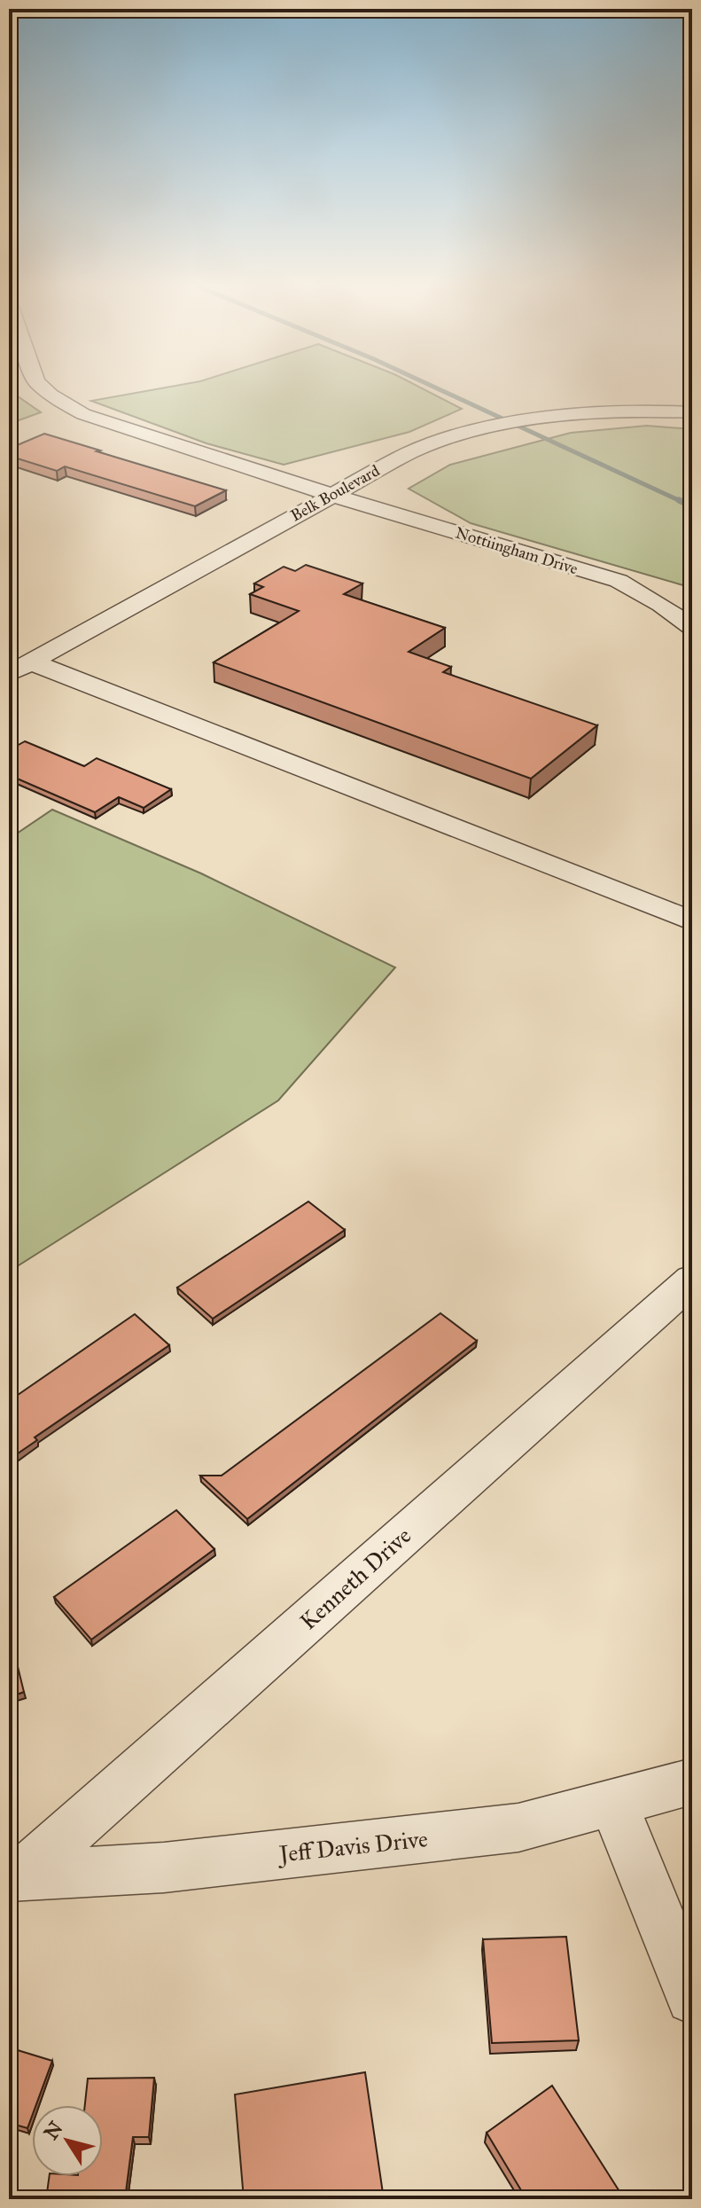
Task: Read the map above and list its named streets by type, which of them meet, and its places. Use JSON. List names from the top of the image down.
{
  "streets": {
    "street": [
      "Belk Boulevard",
      "Nottiingham Drive",
      "Kenneth Drive",
      "Jeff Davis Drive"
    ]
  },
  "crossings": [
    ["Belk Boulevard", "Nottiingham Drive"],
    ["Kenneth Drive", "Jeff Davis Drive"]
  ],
  "north": "top left"
}
